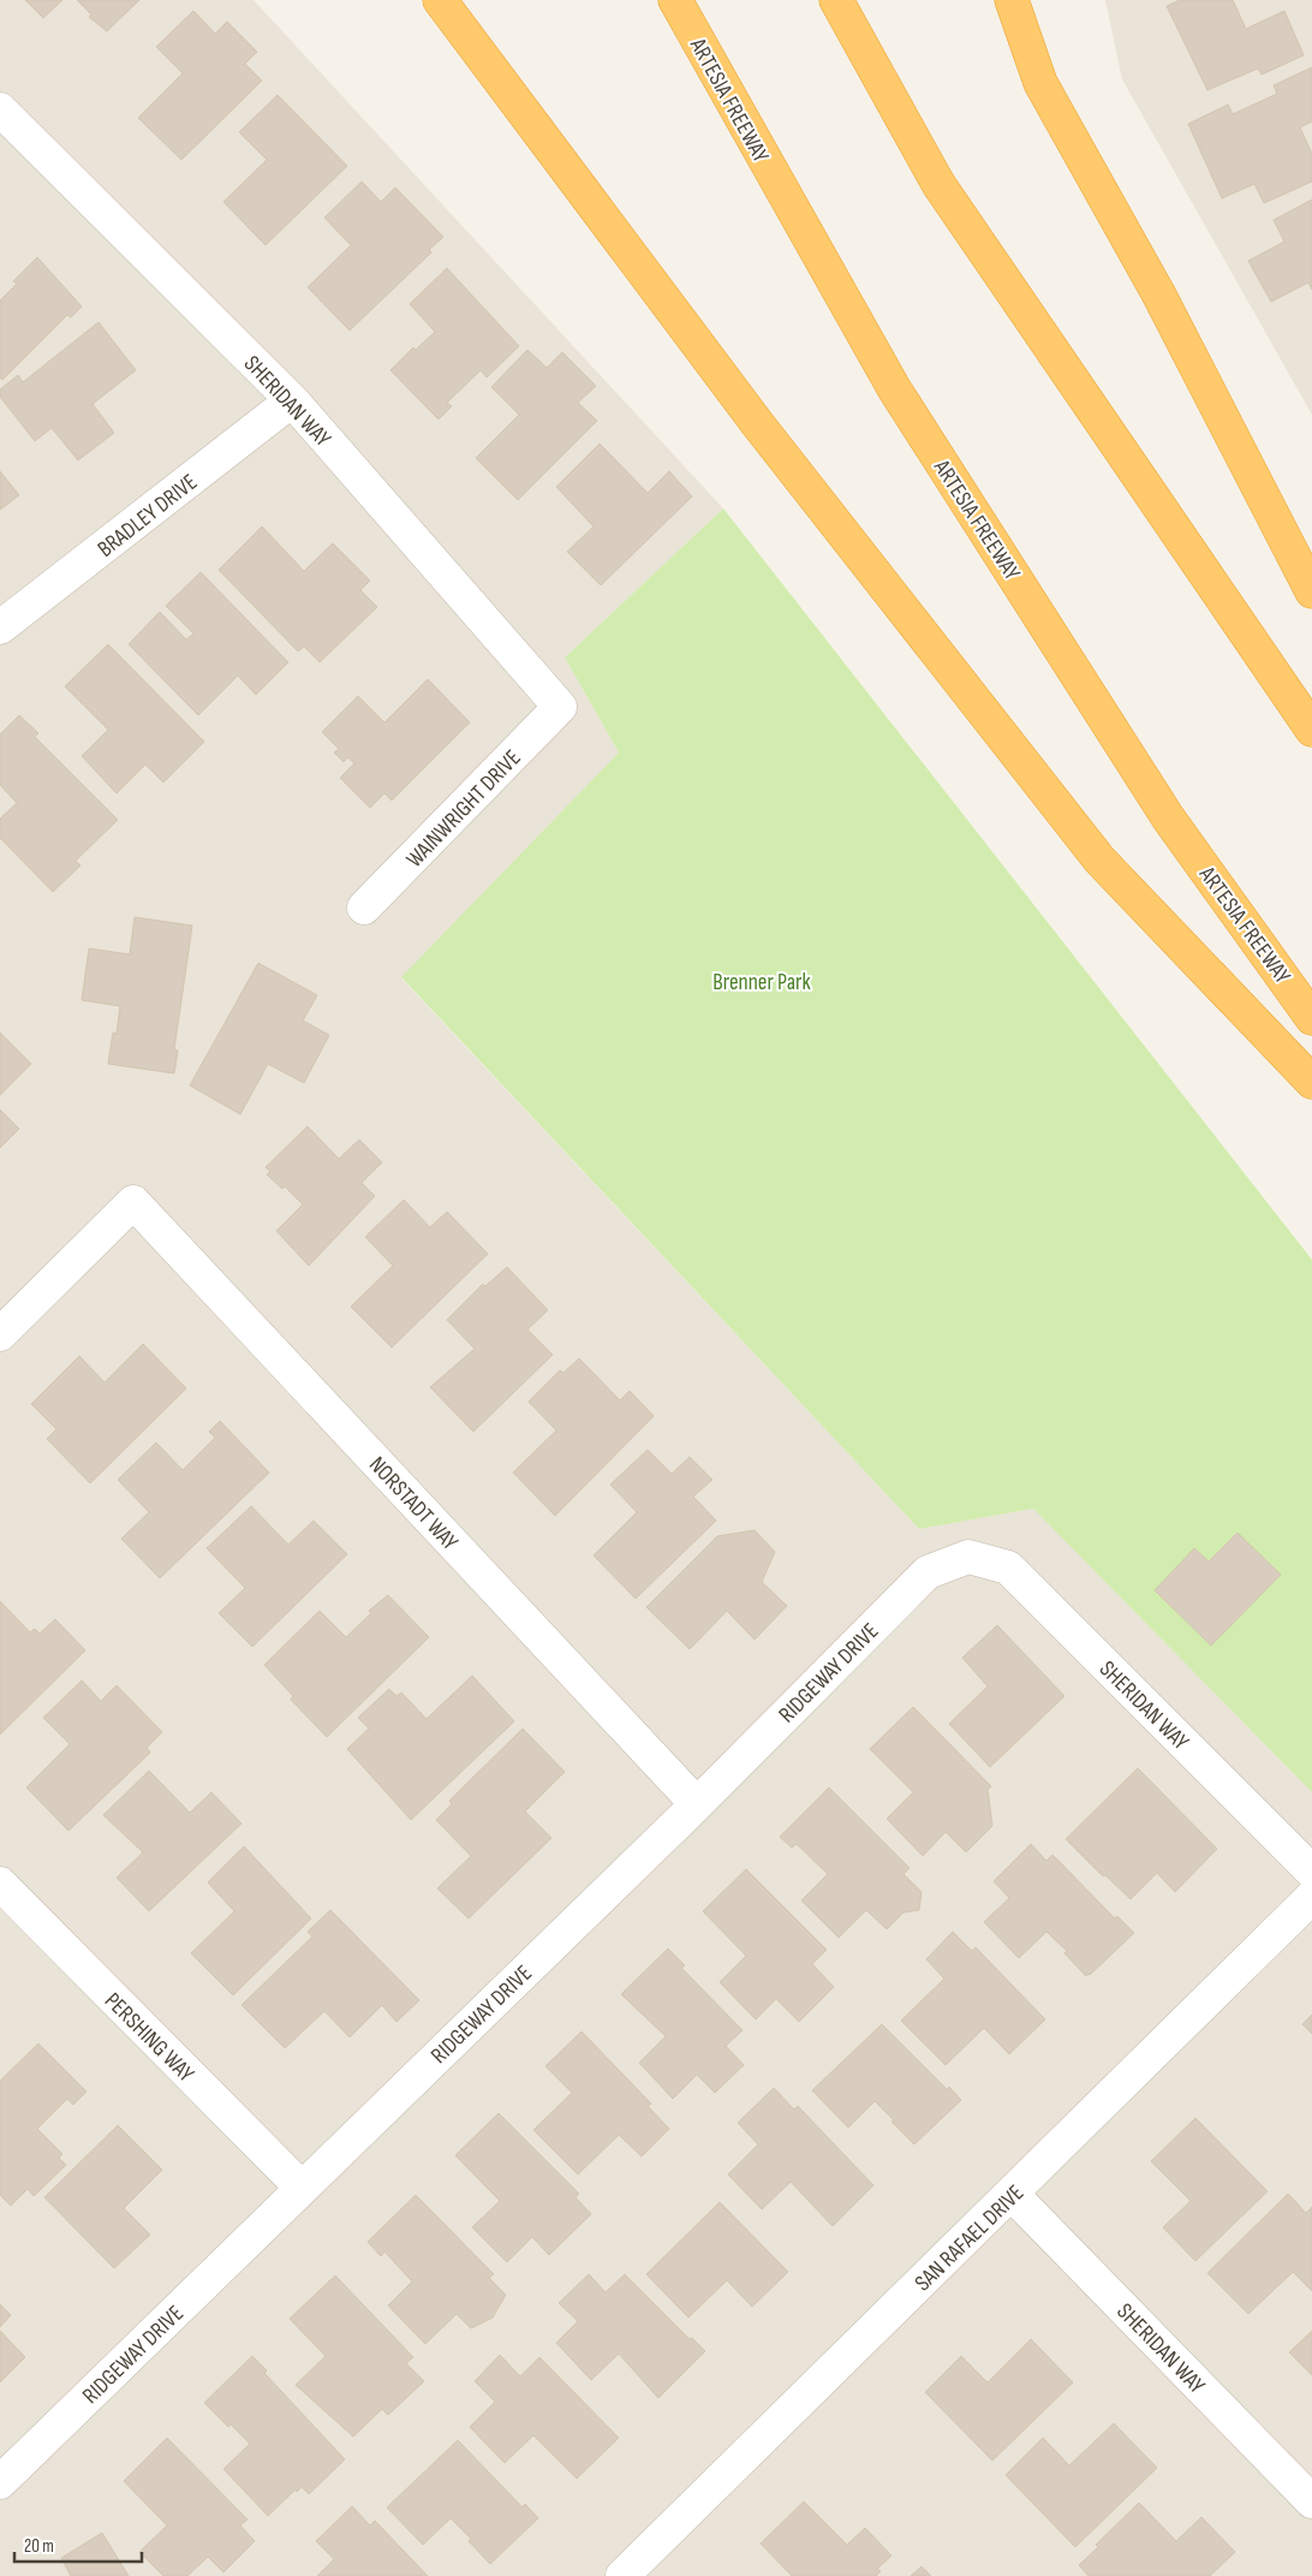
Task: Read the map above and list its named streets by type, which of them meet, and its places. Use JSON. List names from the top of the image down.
{
  "streets": {
    "highway": ["ARTESIA FREEWAY"],
    "street": [
      "SHERIDAN WAY",
      "BRADLEY DRIVE",
      "WAINWRIGHT DRIVE",
      "NORSTADT WAY",
      "RIDGEWAY DRIVE",
      "PERSHING WAY",
      "SAN RAFAEL DRIVE"
    ]
  },
  "crossings": [
    ["SHERIDAN WAY", "BRADLEY DRIVE"],
    ["SHERIDAN WAY", "WAINWRIGHT DRIVE"],
    ["SHERIDAN WAY", "RIDGEWAY DRIVE"],
    ["SHERIDAN WAY", "SAN RAFAEL DRIVE"],
    ["NORSTADT WAY", "RIDGEWAY DRIVE"],
    ["RIDGEWAY DRIVE", "PERSHING WAY"]
  ],
  "parks": ["Brenner Park"],
  "scale_bar": "20 m"
}
